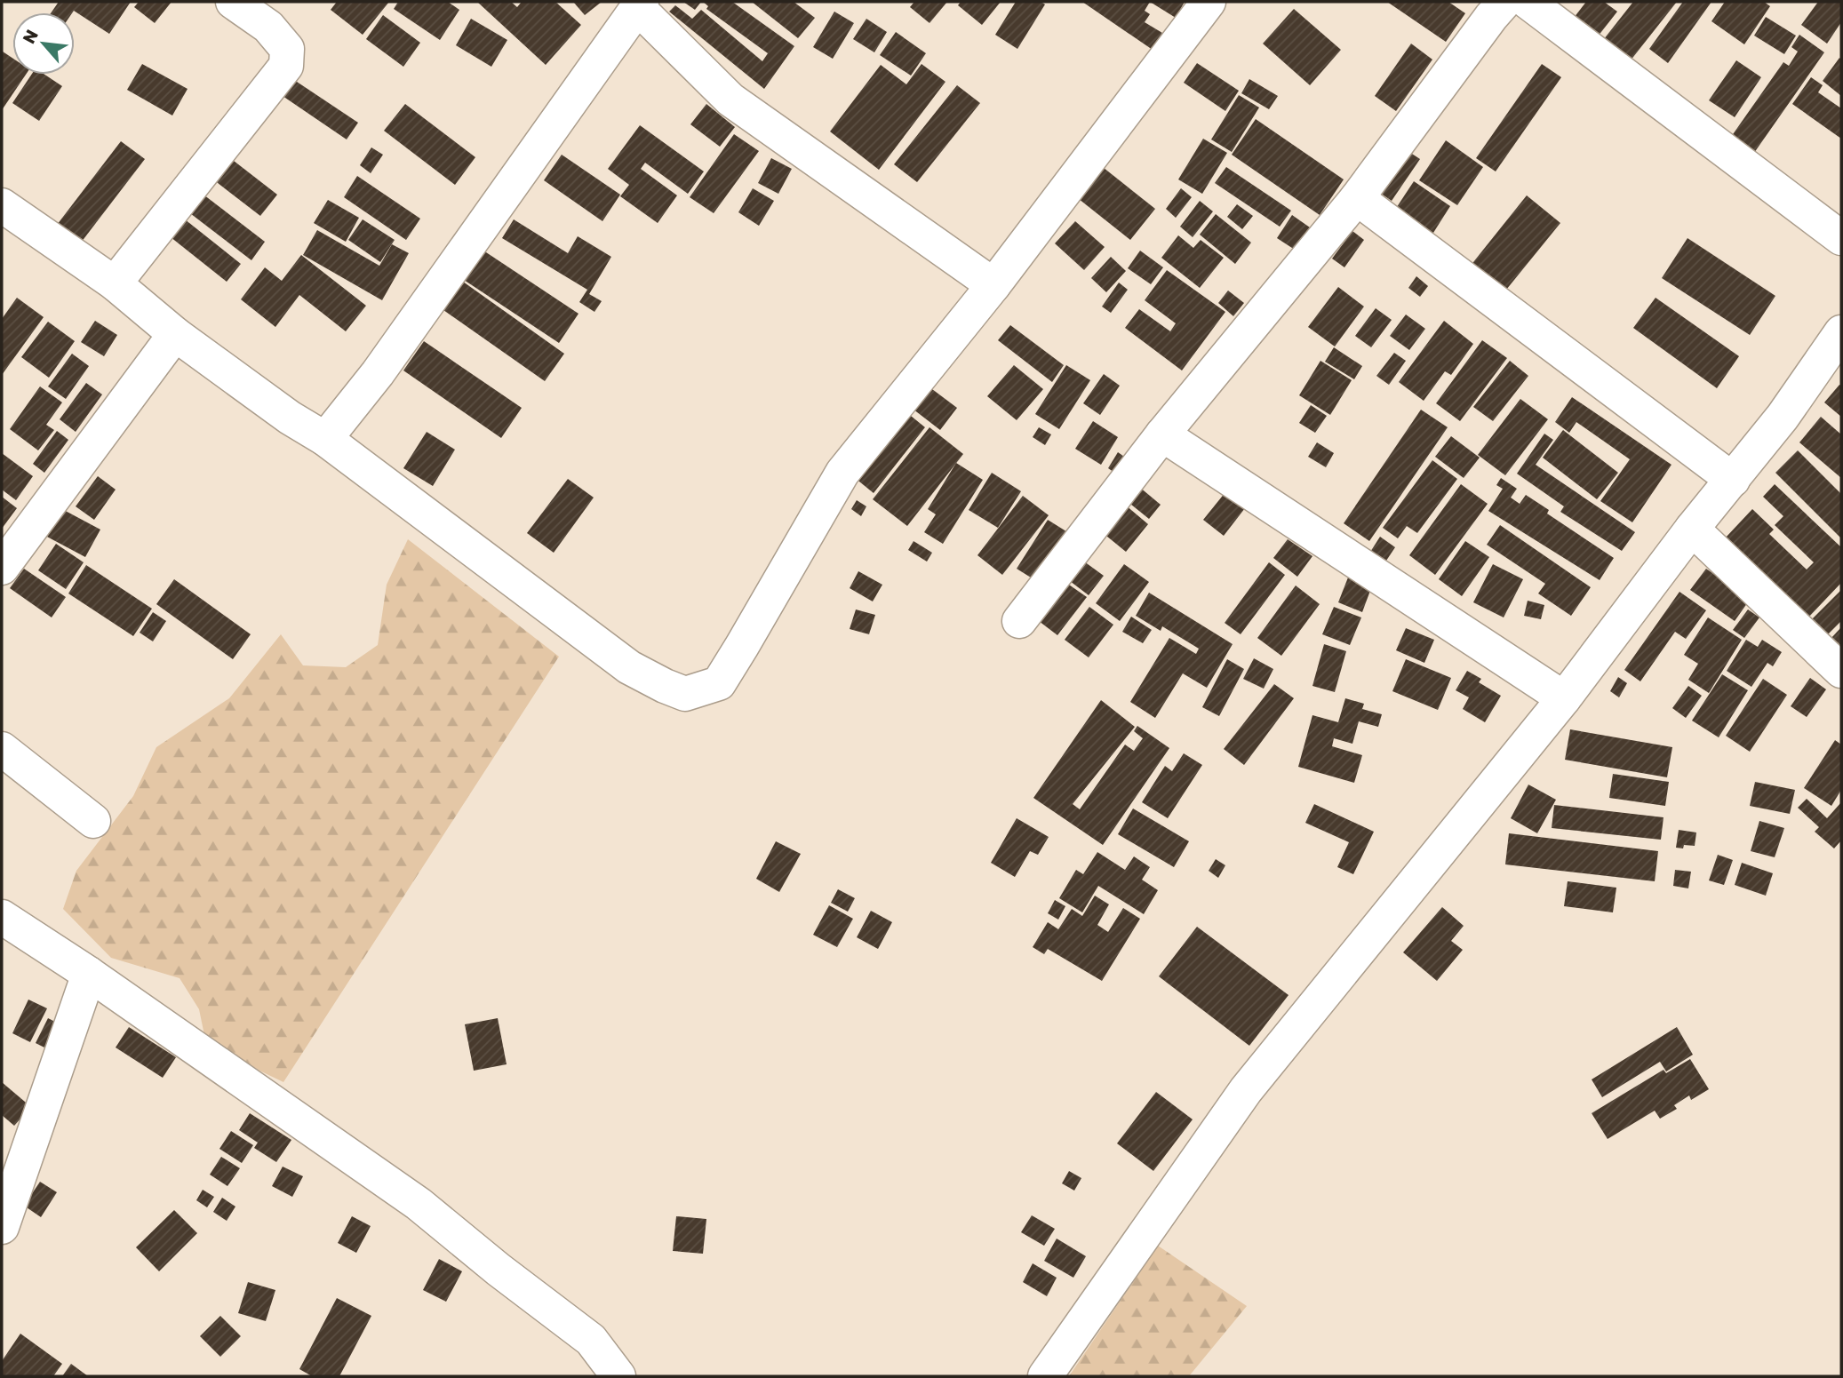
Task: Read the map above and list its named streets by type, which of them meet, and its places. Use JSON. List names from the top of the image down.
{
  "north": "top left"
}
